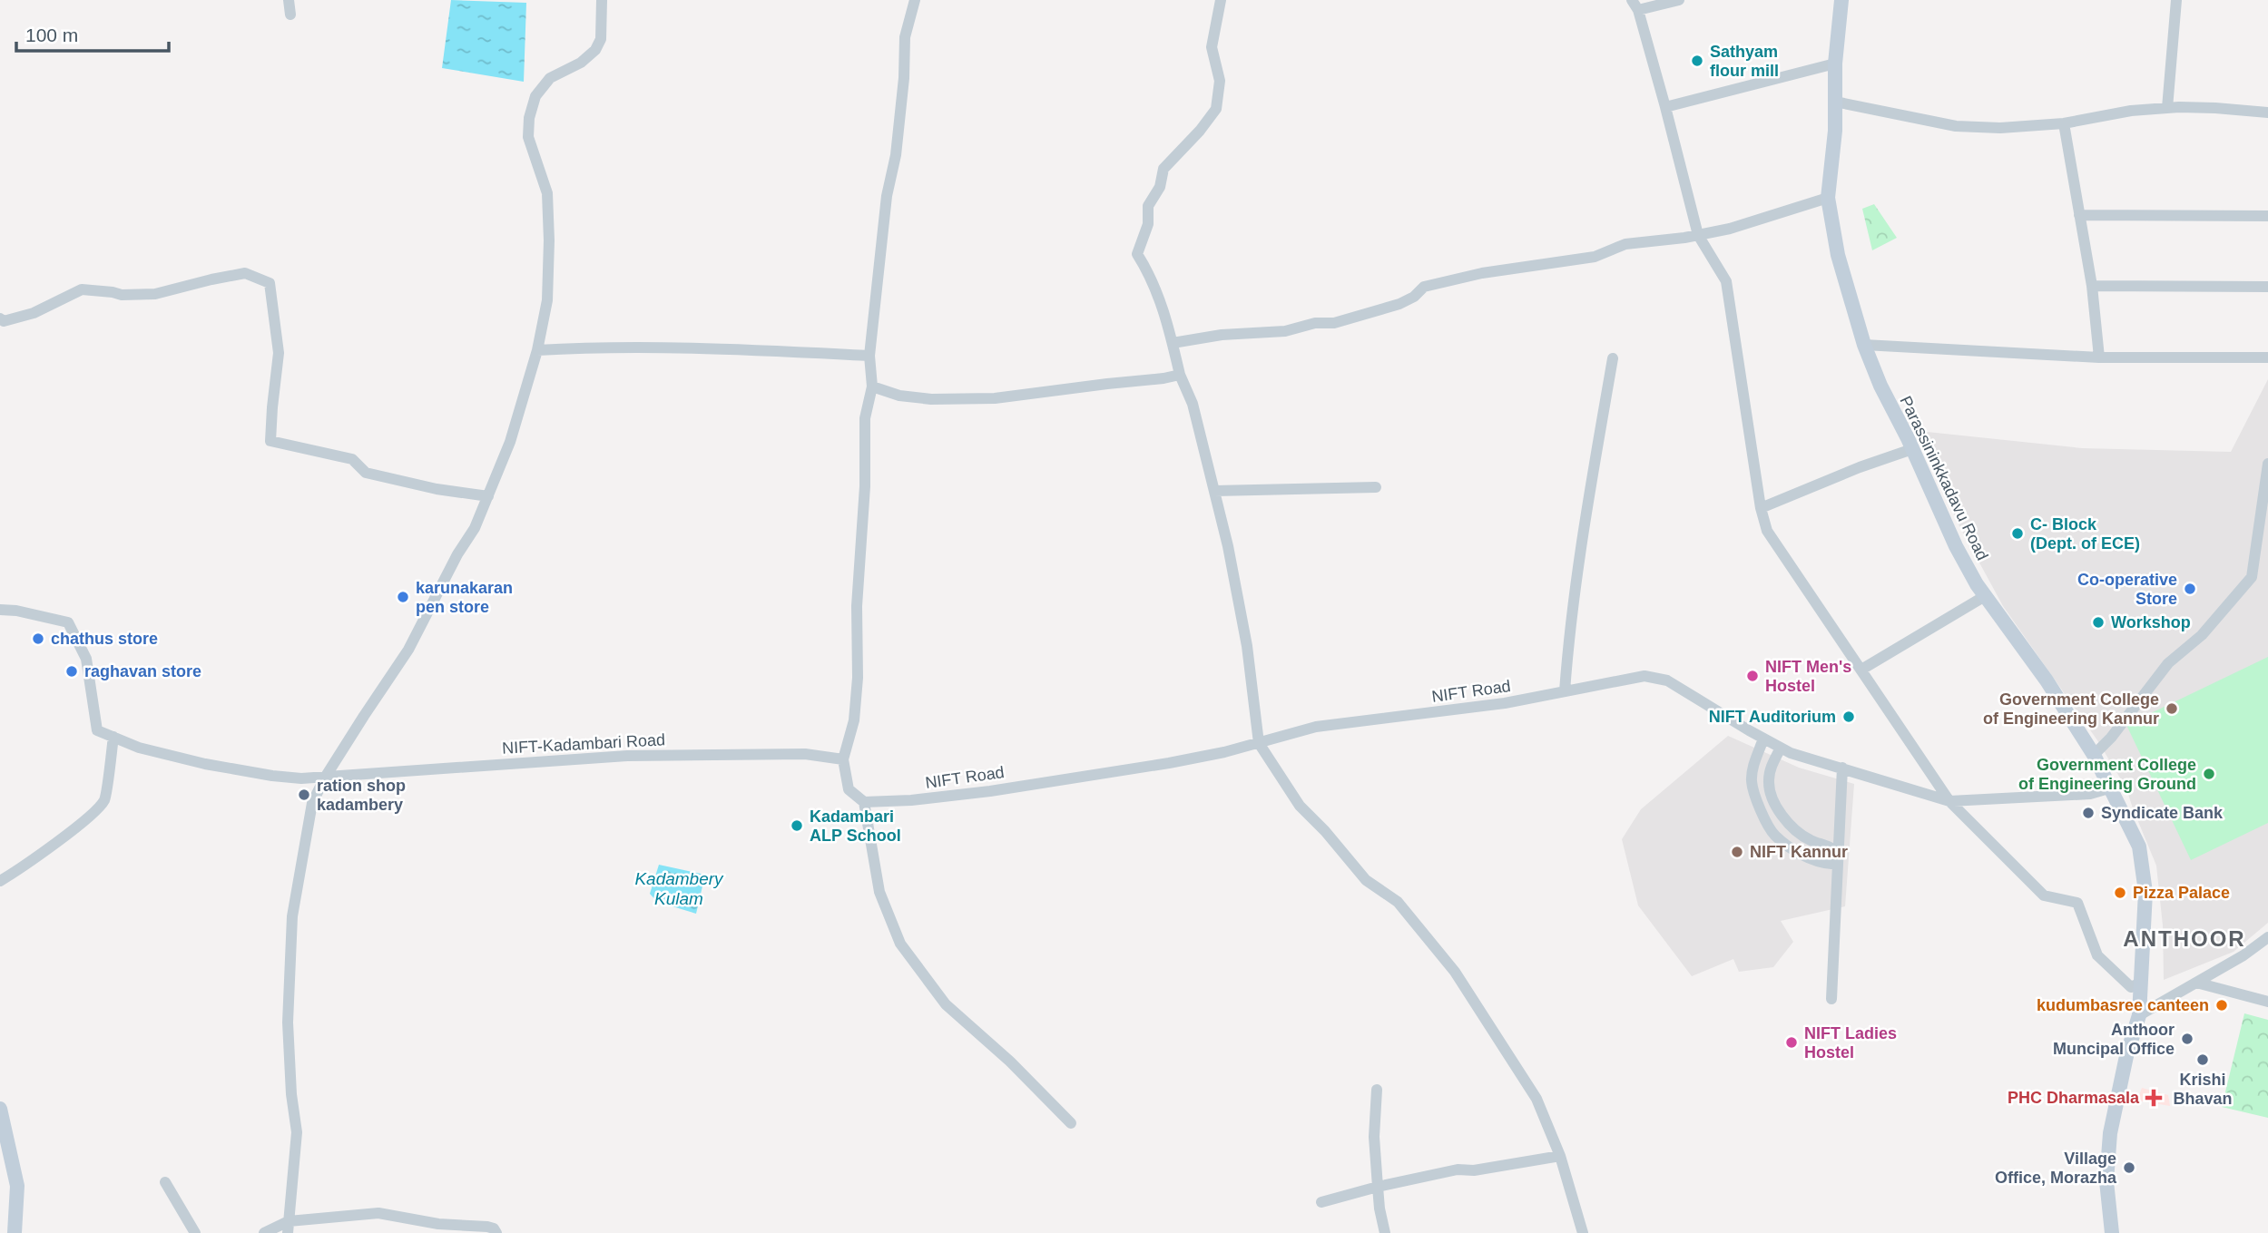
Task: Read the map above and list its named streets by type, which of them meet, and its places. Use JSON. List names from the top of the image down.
{
  "streets": {
    "main road": ["Parassininkkadavu Road"],
    "street": ["NIFT Road", "NIFT-Kadambari Road"]
  },
  "crossings": [
    ["Parassininkkadavu Road", "NIFT Road"]
  ],
  "districts": ["ANTHOOR"],
  "water": ["Kadambery Kulam"],
  "places": {
    "other": [
      "Sathyam flour mill",
      "C- Block (Dept. of ECE)",
      "Co-operative Store",
      "karunakaran pen store",
      "Workshop",
      "chathus store",
      "raghavan store",
      "NIFT Men's Hostel",
      "Government College of Engineering Kannur",
      "NIFT Auditorium",
      "Government College of Engineering Ground",
      "ration shop kadambery",
      "Syndicate Bank",
      "Kadambari ALP School",
      "NIFT Kannur",
      "Pizza Palace",
      "kudumbasree canteen",
      "Anthoor Muncipal Office",
      "NIFT Ladies Hostel",
      "Krishi Bhavan",
      "Village Office, Morazha"
    ],
    "health": ["PHC Dharmasala"]
  },
  "scale_bar": "100 m"
}
